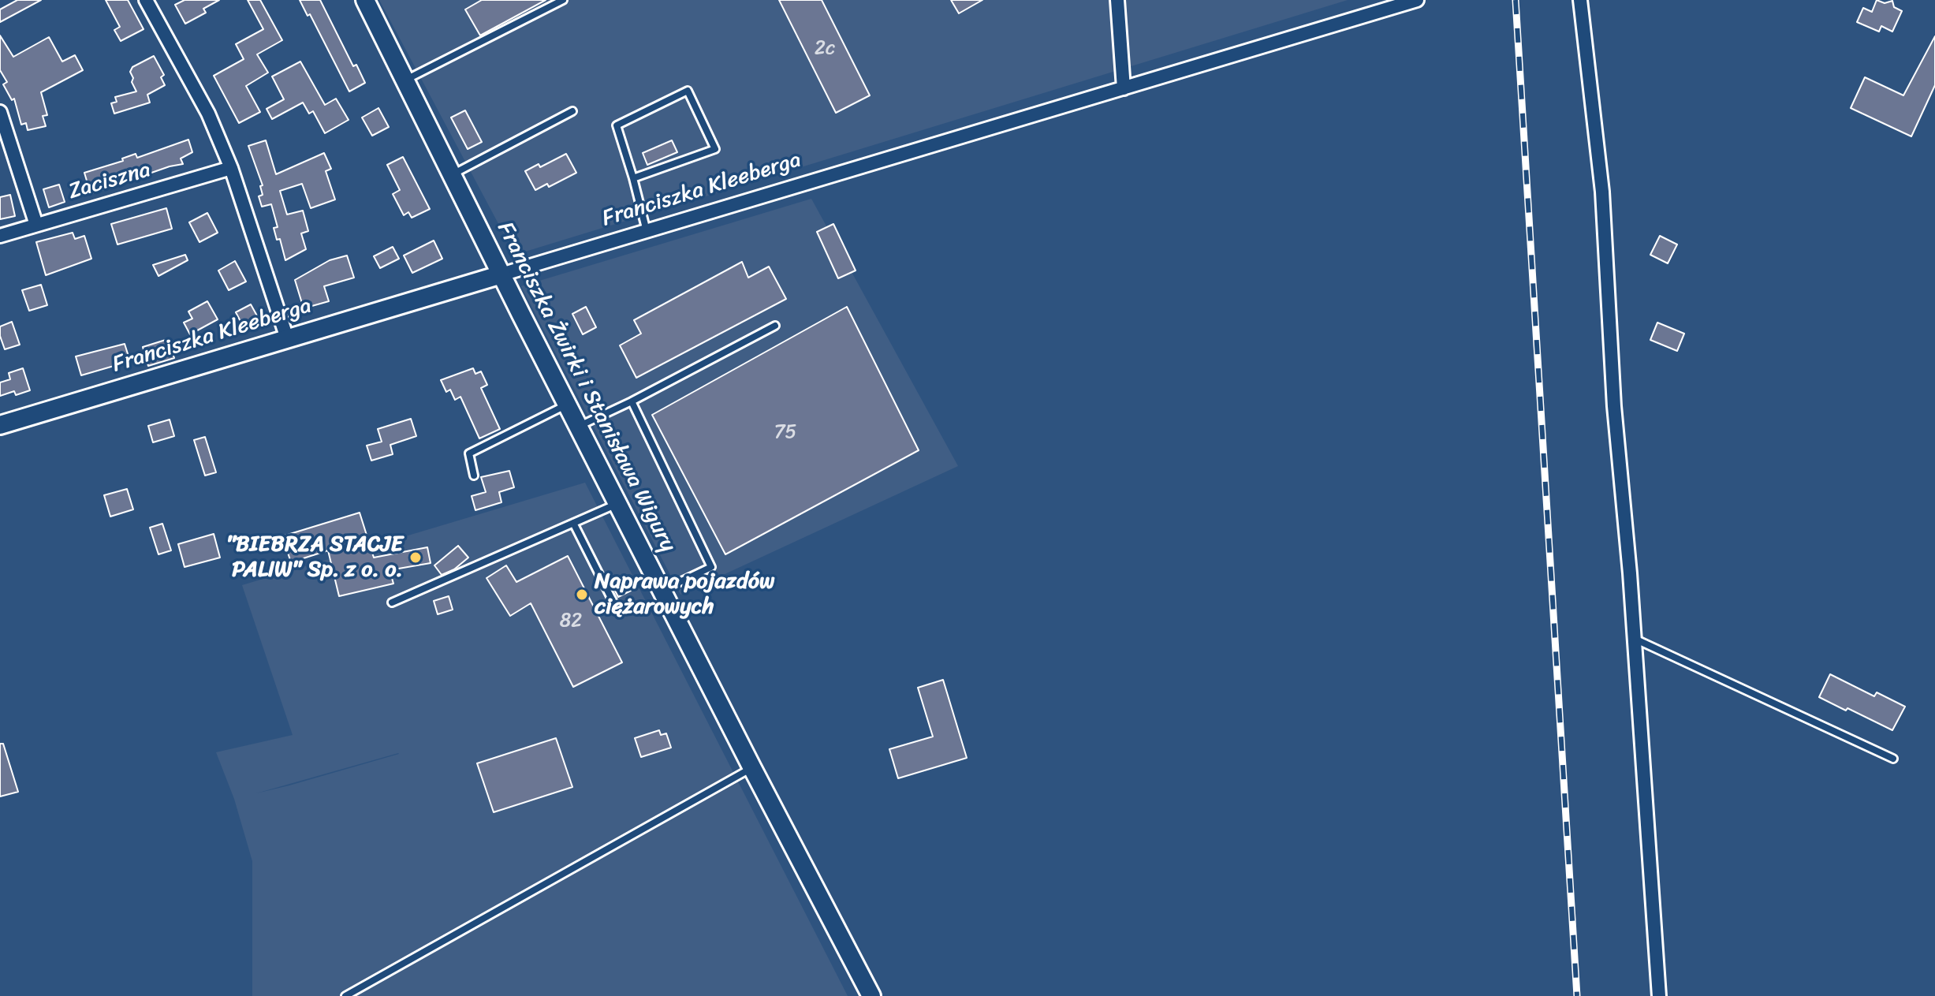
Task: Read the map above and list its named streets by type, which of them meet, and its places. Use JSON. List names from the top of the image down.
{
  "streets": {
    "street": ["Zaciszna", "Franciszka Kleeberga", "Franciszka Żwirki i Stanisława Wigury"]
  },
  "crossings": [
    ["Franciszka Kleeberga", "Franciszka Żwirki i Stanisława Wigury"]
  ],
  "places": ["\"BIEBRZA STACJE PALIW\" Sp. z o. o.", "Naprawa pojazdów ciężarowych"],
  "house_numbers": ["2c", "75", "82"]
}
